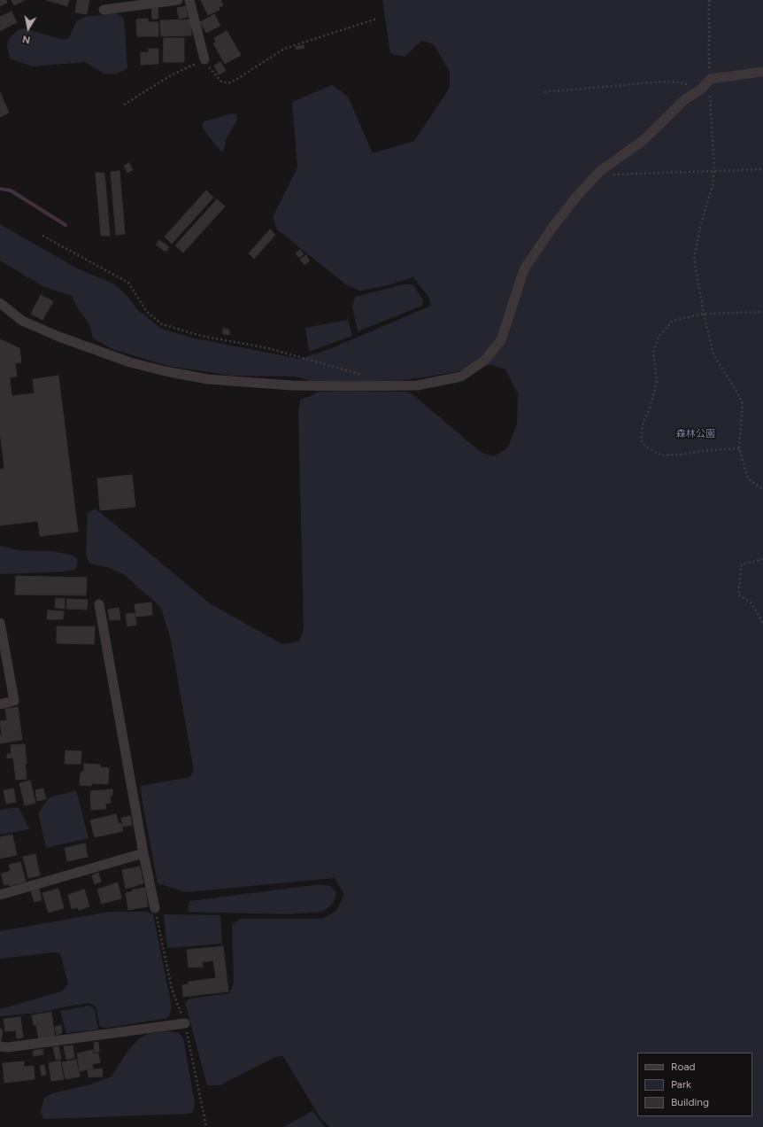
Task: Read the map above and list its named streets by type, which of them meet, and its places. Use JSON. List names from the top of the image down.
{
  "parks": ["森林公園"],
  "legend": ["Road", "Park", "Building"],
  "north": "bottom"
}
